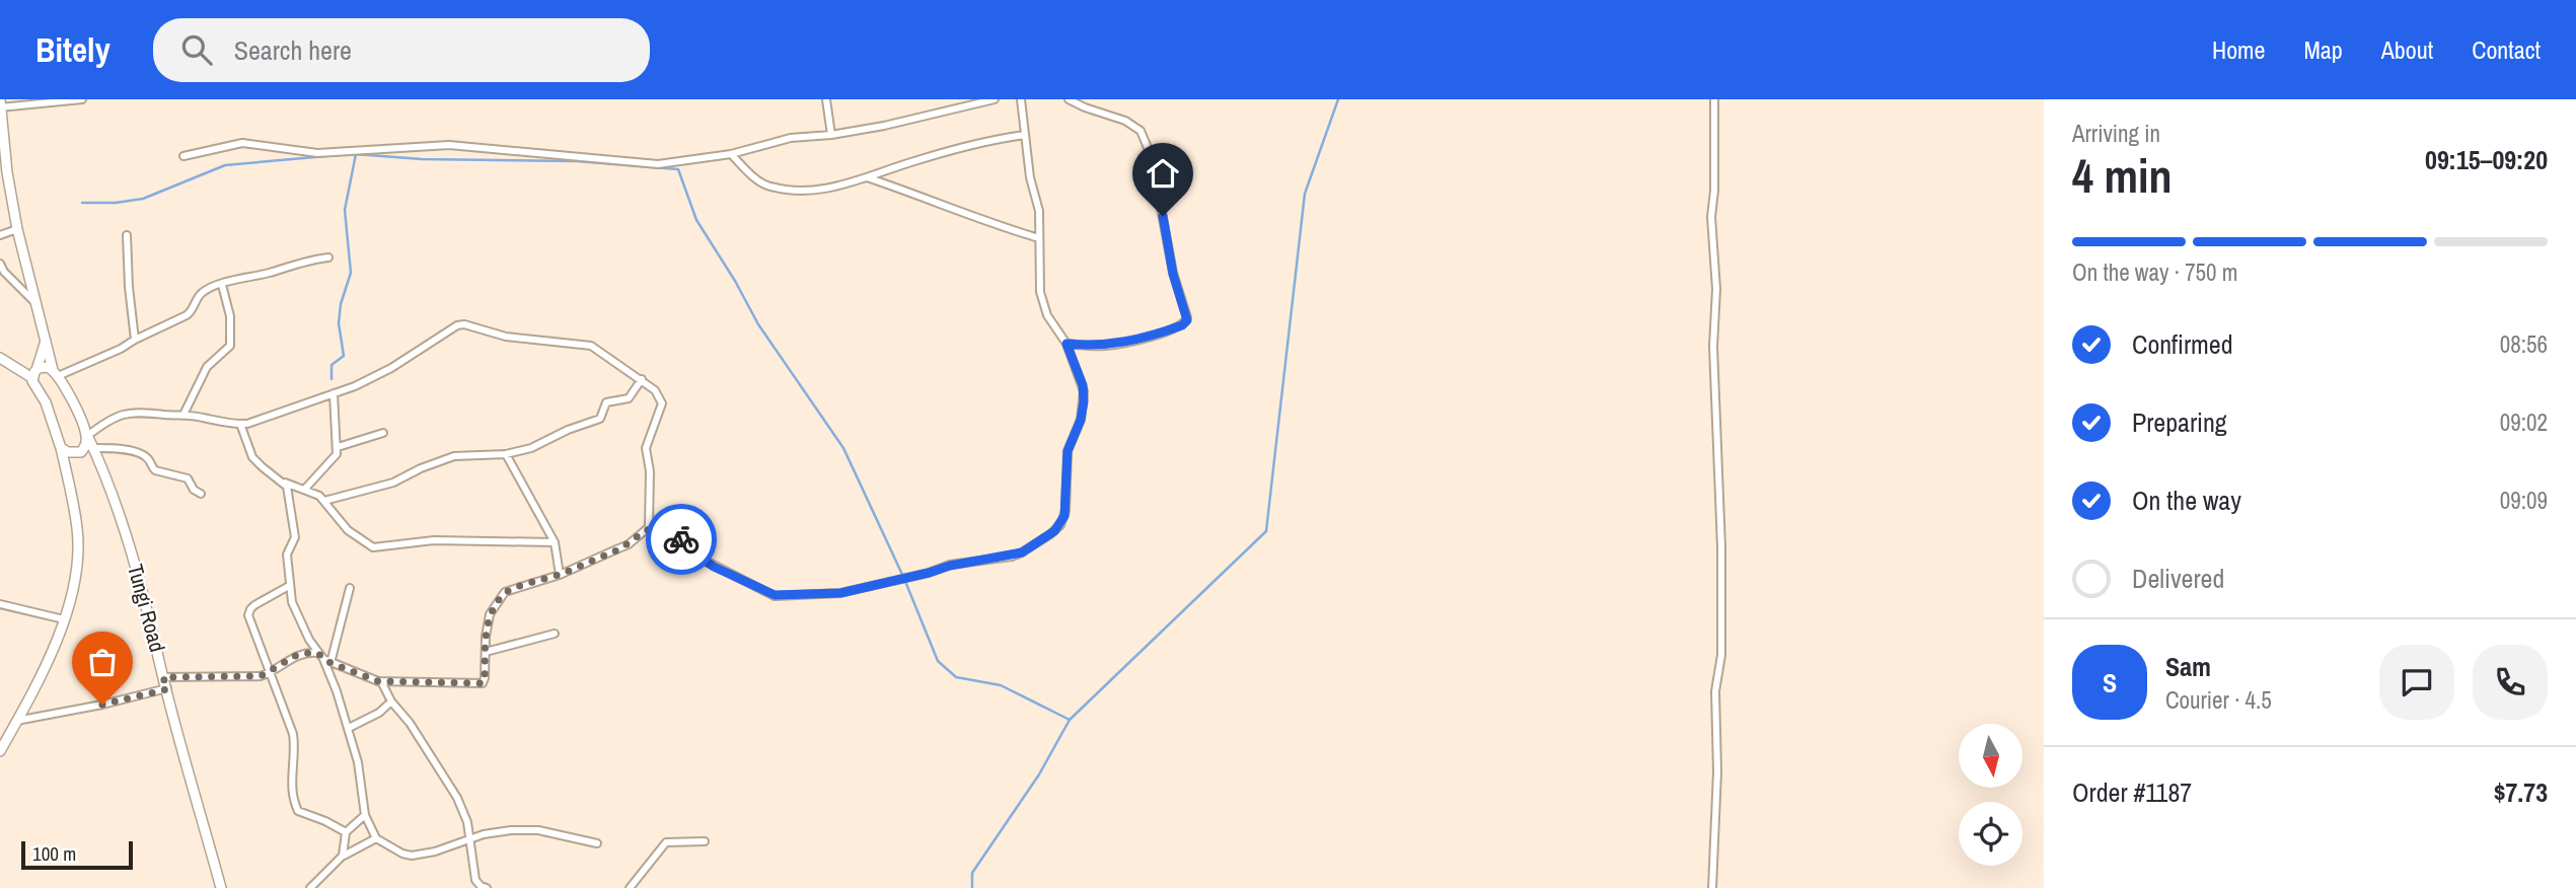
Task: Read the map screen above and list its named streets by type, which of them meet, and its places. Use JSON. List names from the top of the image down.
{
  "streets": {
    "main road": ["Tungi Road"]
  },
  "scale_bar": "100 m",
  "north": "bottom",
  "page": {
    "header": "Bitely",
    "search": "Search here",
    "nav": [
      "Home",
      "Map",
      "About",
      "Contact"
    ],
    "heading": ["4 min", "Arriving in", "09:15–09:20"],
    "panel": [
      "Sam",
      "Courier · 4.5",
      "Order #1187",
      "$7.73"
    ],
    "bar": "On the way · 750 m",
    "list": [
      ["Confirmed", "08:56"],
      ["Preparing", "09:02"],
      ["On the way", "09:09"],
      "Delivered"
    ],
    "round": "S",
    "scale": "100 m"
  }
}
